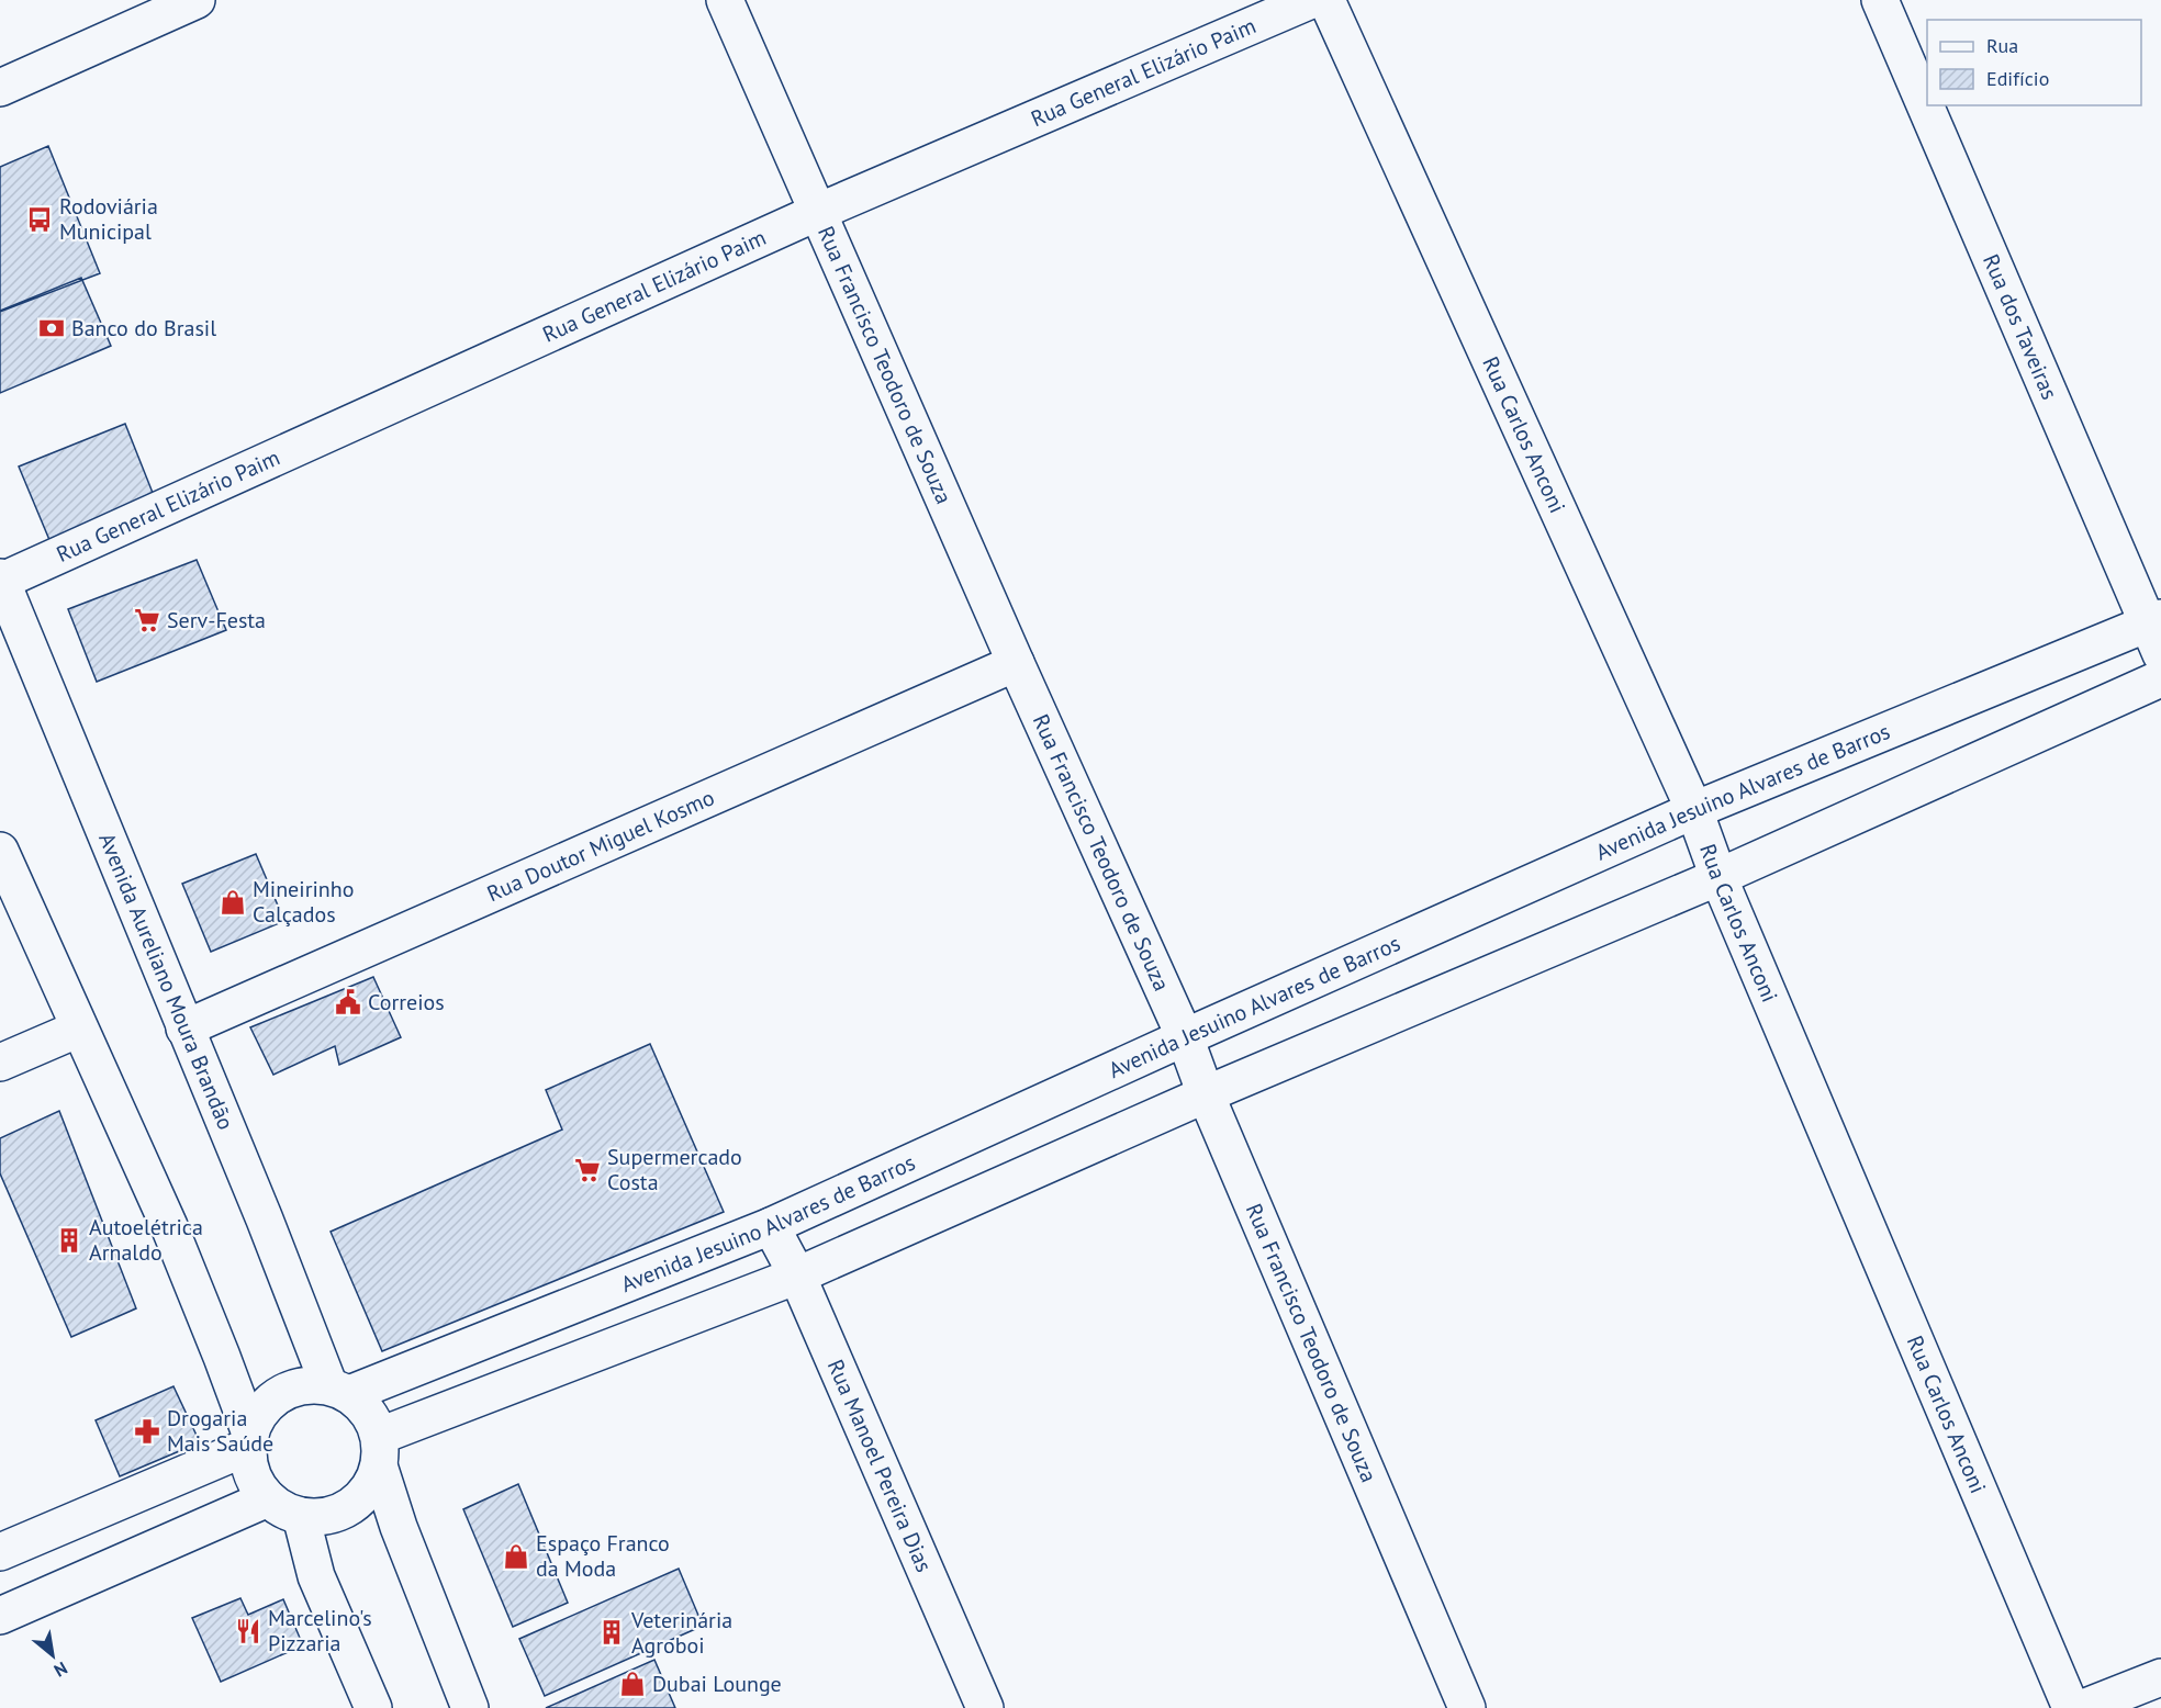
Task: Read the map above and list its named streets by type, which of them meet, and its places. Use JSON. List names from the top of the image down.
{
  "streets": {
    "street": [
      "Rua General Elizário Paim",
      "Rua dos Taveiras",
      "Rua Francisco Teodoro de Souza",
      "Rua Carlos Anconi",
      "Avenida Jesuino Alvares de Barros",
      "Rua Doutor Miguel Kosmo",
      "Avenida Aureliano Moura Brandão",
      "Rua Manoel Pereira Dias"
    ]
  },
  "crossings": [
    ["Rua General Elizário Paim", "Rua Francisco Teodoro de Souza"],
    ["Rua General Elizário Paim", "Avenida Aureliano Moura Brandão"],
    ["Rua dos Taveiras", "Avenida Jesuino Alvares de Barros"],
    ["Rua Francisco Teodoro de Souza", "Avenida Jesuino Alvares de Barros"],
    ["Rua Francisco Teodoro de Souza", "Rua Doutor Miguel Kosmo"],
    ["Rua Carlos Anconi", "Avenida Jesuino Alvares de Barros"],
    ["Avenida Jesuino Alvares de Barros", "Avenida Aureliano Moura Brandão"],
    ["Avenida Jesuino Alvares de Barros", "Rua Manoel Pereira Dias"],
    ["Rua Doutor Miguel Kosmo", "Avenida Aureliano Moura Brandão"]
  ],
  "places": {
    "bus stop": ["Rodoviária Municipal"],
    "bank": ["Banco do Brasil"],
    "supermarket": ["Serv-Festa", "Supermercado Costa"],
    "shop": ["Mineirinho Calçados", "Espaço Franco da Moda", "Dubai Lounge"],
    "public building": ["Correios"],
    "building": ["Autoelétrica Arnaldo", "Veterinária Agroboi"],
    "pharmacy": ["Drogaria Mais Saúde"],
    "restaurant": ["Marcelino's Pizzaria"]
  },
  "legend": ["Rua", "Edifício"],
  "north": "bottom right"
}
